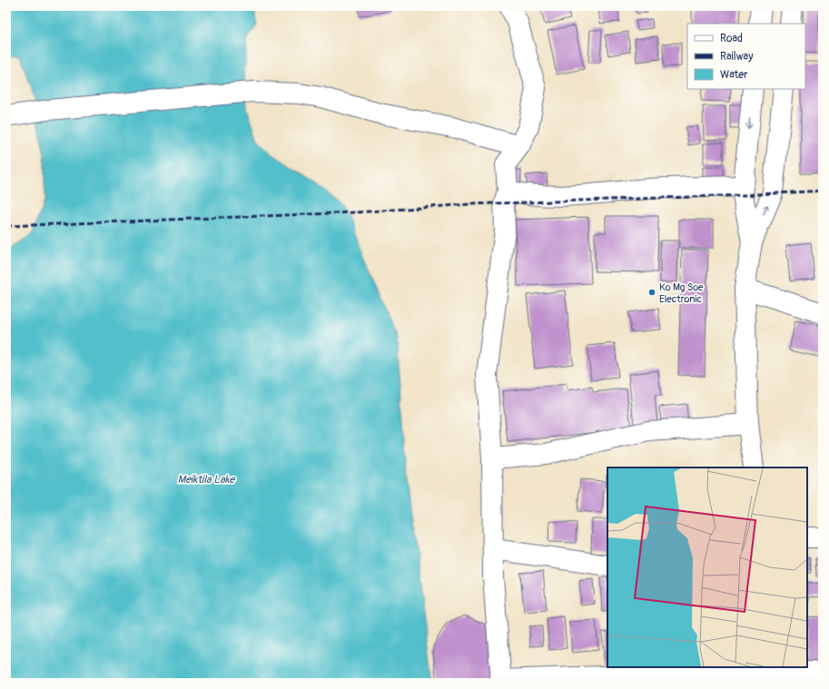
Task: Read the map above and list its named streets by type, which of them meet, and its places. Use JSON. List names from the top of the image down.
{
  "water": ["Meiktila Lake"],
  "places": ["Ko Mg Soe Electronic"],
  "legend": ["Road", "Railway", "Water"]
}
